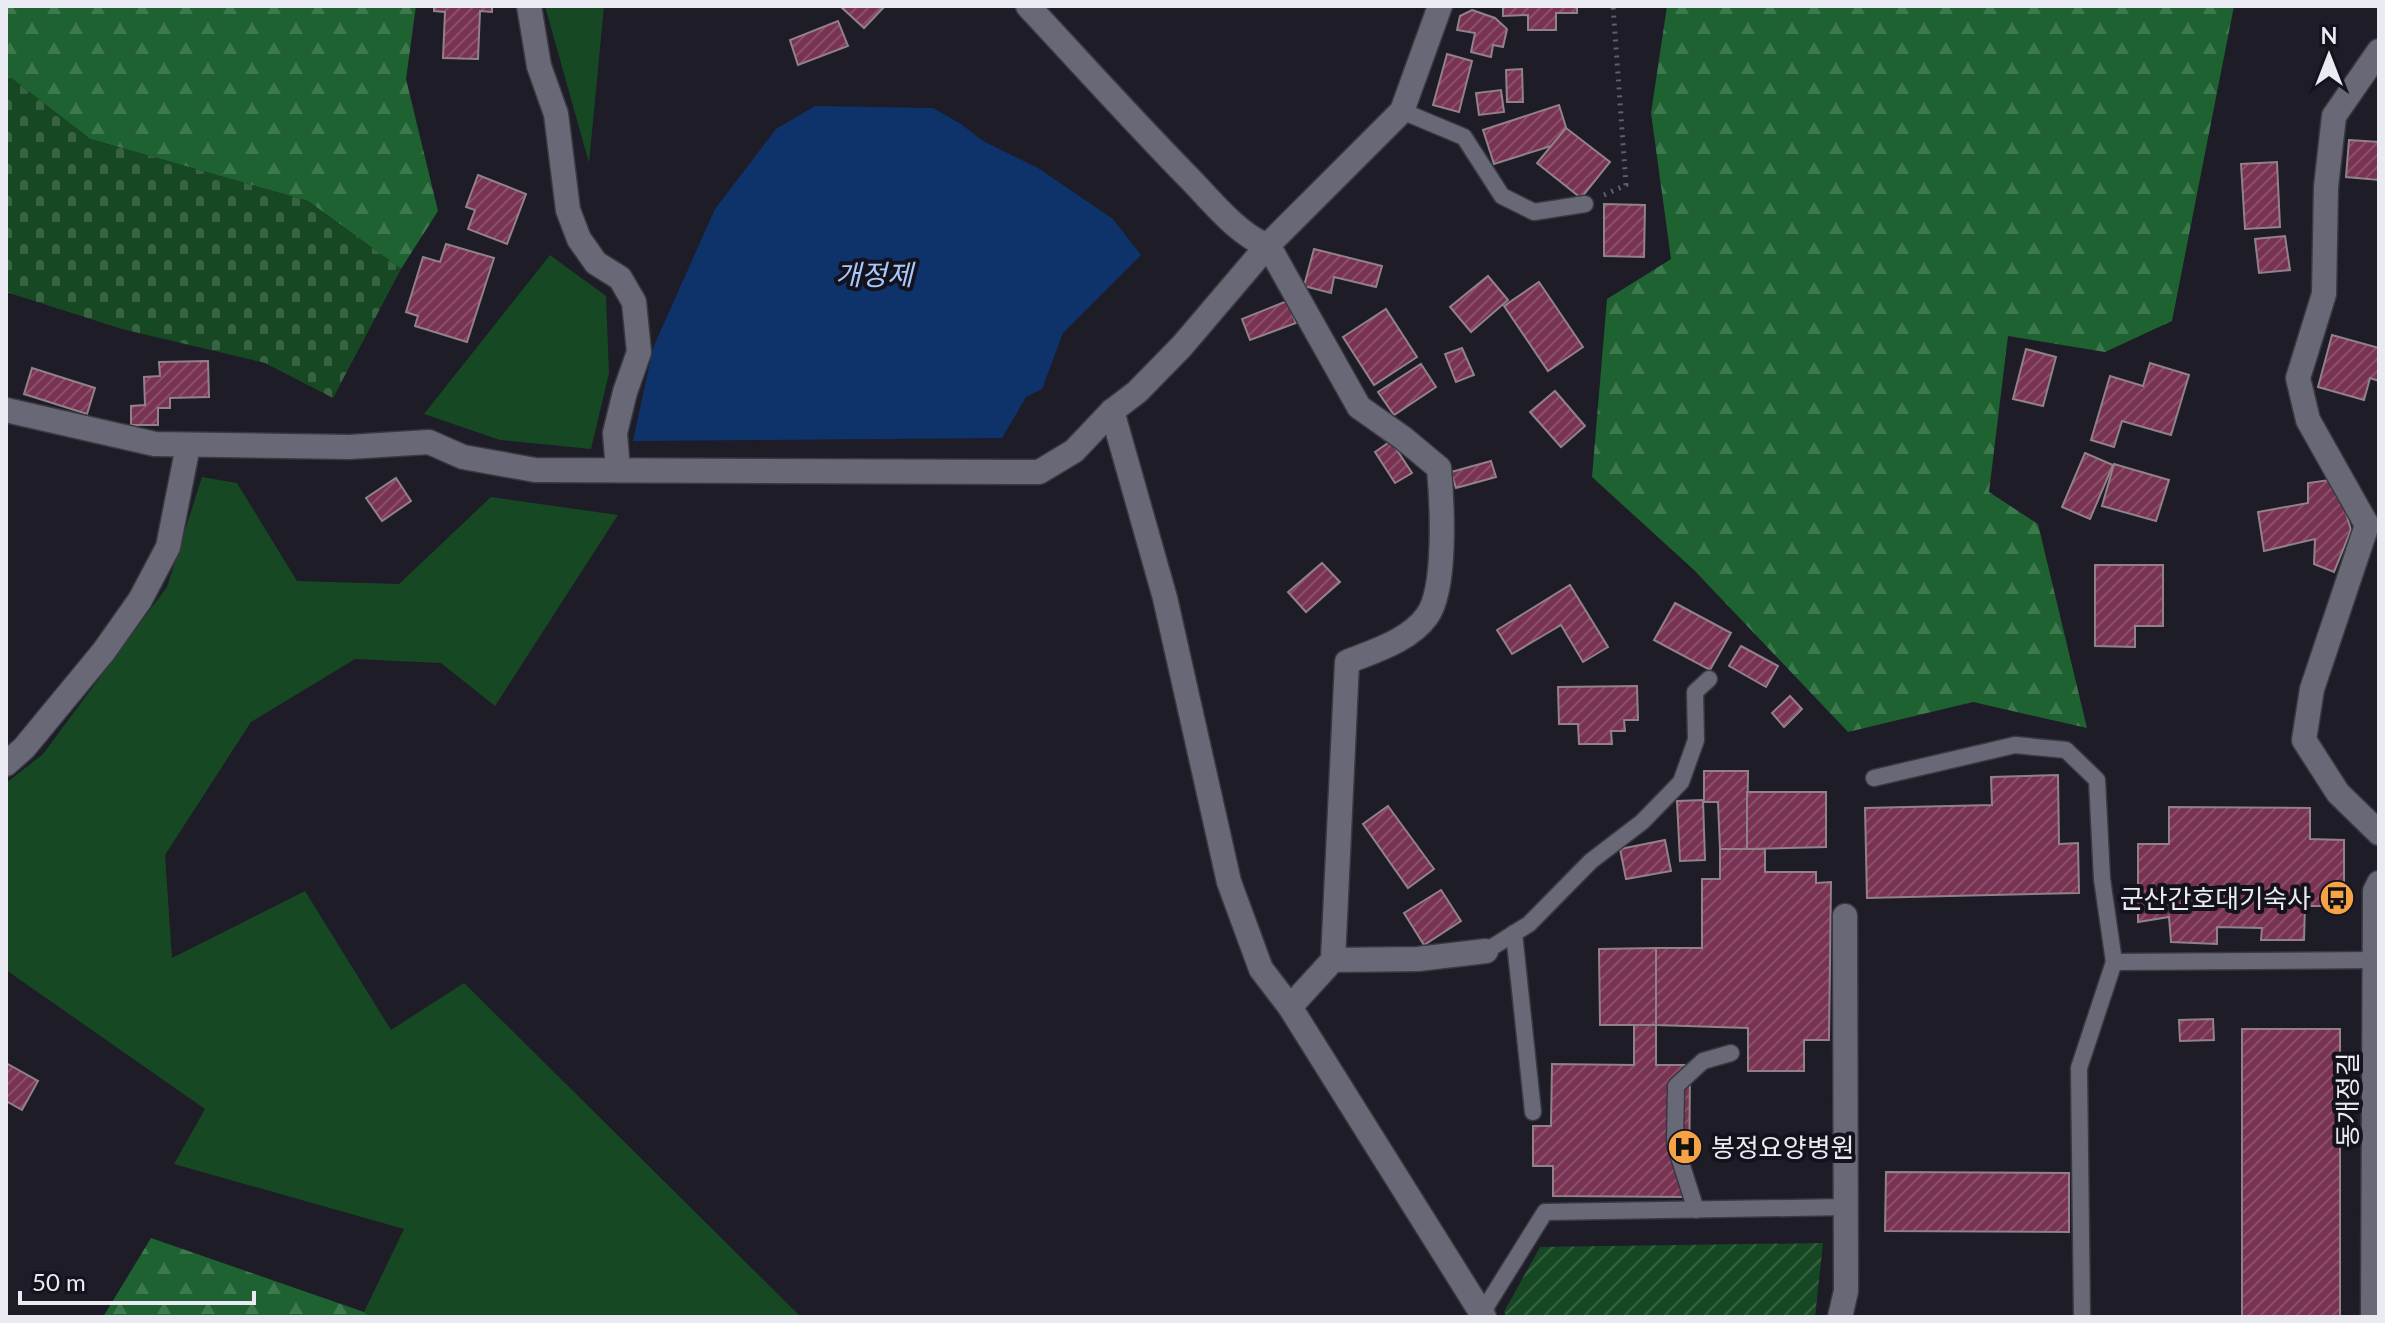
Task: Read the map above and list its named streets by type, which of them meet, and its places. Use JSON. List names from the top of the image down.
{
  "streets": {
    "street": ["동개정길"]
  },
  "water": ["개정제"],
  "places": {
    "bus stop": ["군산간호대기숙사"],
    "hospital": ["봉정요양병원"]
  },
  "scale_bar": "50 m",
  "north": "top"
}
